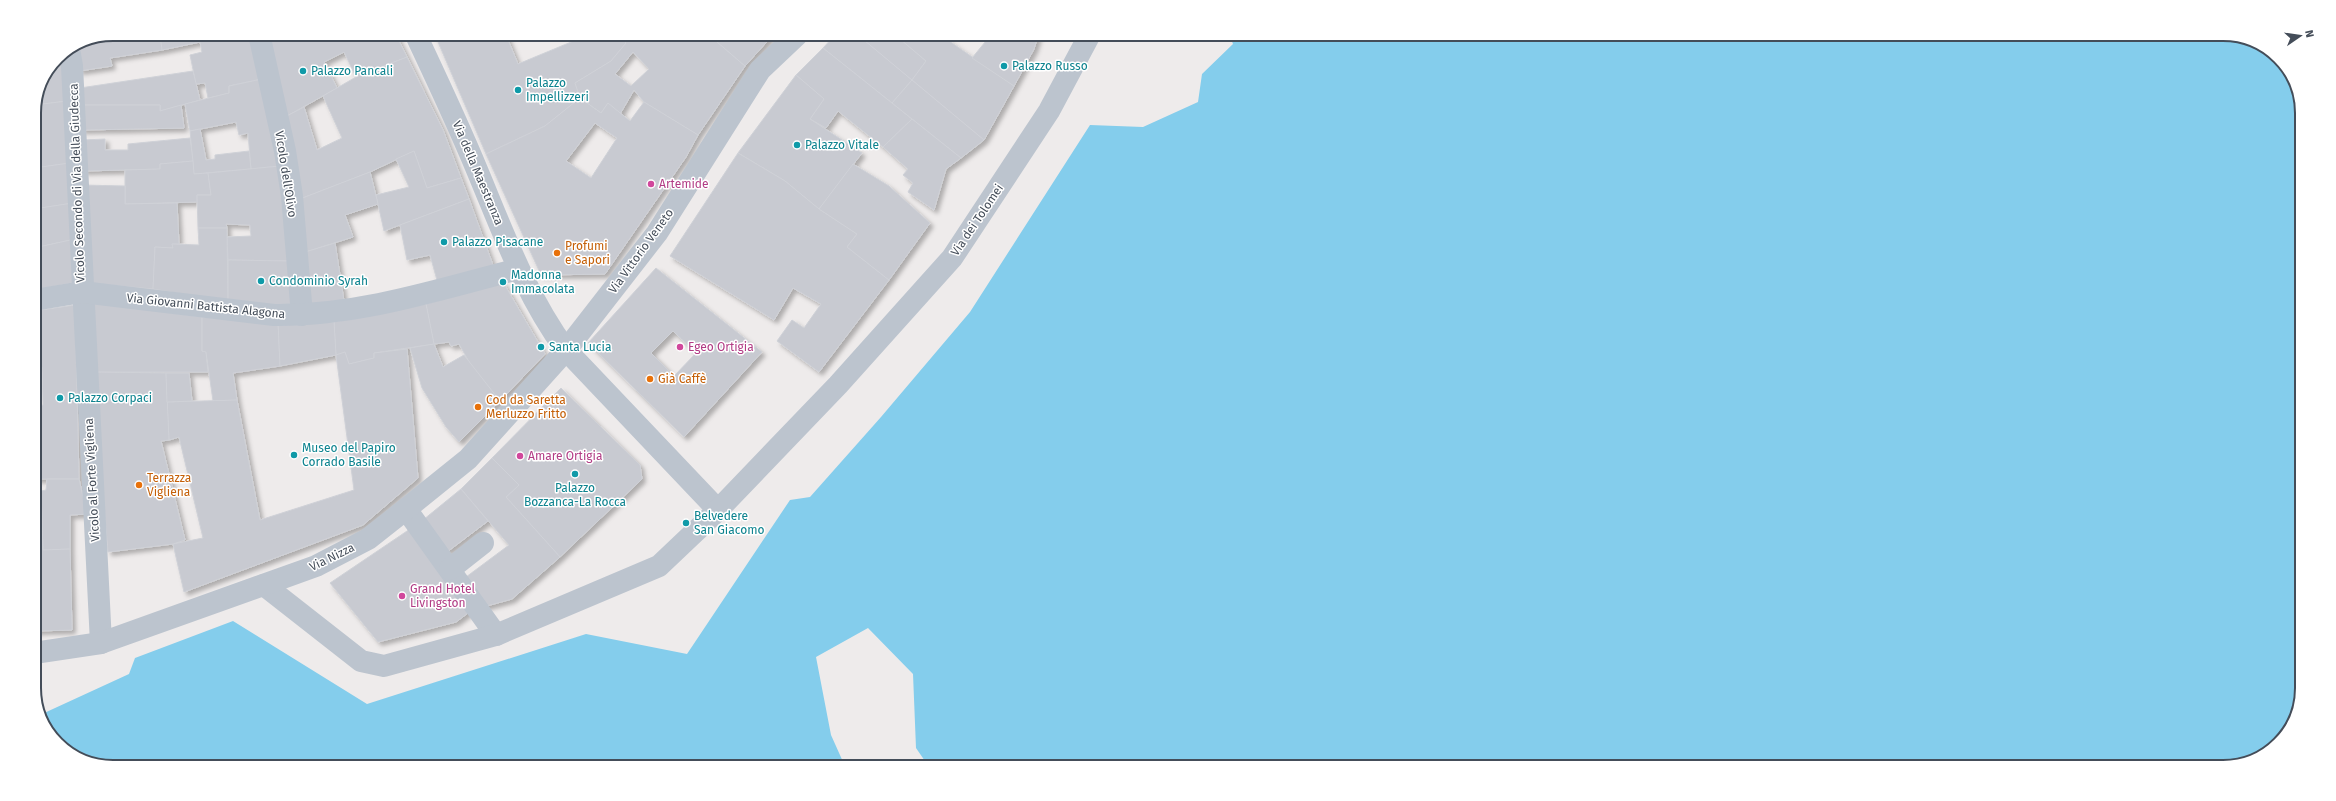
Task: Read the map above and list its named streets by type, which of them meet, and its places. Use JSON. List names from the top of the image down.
{
  "streets": {
    "street": [
      "Via della Maestranza",
      "Vicolo dell'Olivo",
      "Vicolo Secondo di Via della Giudecca",
      "Via dei Tolomei",
      "Via Vittorio Veneto",
      "Via Giovanni Battista Alagona",
      "Vicolo al Forte Vigliena",
      "Via Nizza"
    ]
  },
  "crossings": [
    ["Via della Maestranza", "Via dei Tolomei"],
    ["Via della Maestranza", "Via Vittorio Veneto"],
    ["Via della Maestranza", "Via Giovanni Battista Alagona"],
    ["Via della Maestranza", "Via Nizza"],
    ["Vicolo dell'Olivo", "Via Giovanni Battista Alagona"],
    ["Vicolo Secondo di Via della Giudecca", "Via Giovanni Battista Alagona"],
    ["Vicolo Secondo di Via della Giudecca", "Vicolo al Forte Vigliena"],
    ["Via dei Tolomei", "Via Nizza"],
    ["Via Vittorio Veneto", "Via Nizza"],
    ["Via Giovanni Battista Alagona", "Vicolo al Forte Vigliena"],
    ["Vicolo al Forte Vigliena", "Via Nizza"]
  ],
  "places": [
    "Palazzo Russo",
    "Palazzo Pancali",
    "Palazzo Impellizzeri",
    "Palazzo Vitale",
    "Artemide",
    "Palazzo Pisacane",
    "Profumi e Sapori",
    "Condominio Syrah",
    "Madonna Immacolata",
    "Santa Lucia",
    "Egeo Ortigia",
    "Già Caffè",
    "Palazzo Corpaci",
    "Cod da Saretta Merluzzo Fritto",
    "Museo del Papiro Corrado Basile",
    "Amare Ortigia",
    "Palazzo Bozzanca-La Rocca",
    "Terrazza Vigliena",
    "Belvedere San Giacomo",
    "Grand Hotel Livingston"
  ],
  "north": "right"
}
